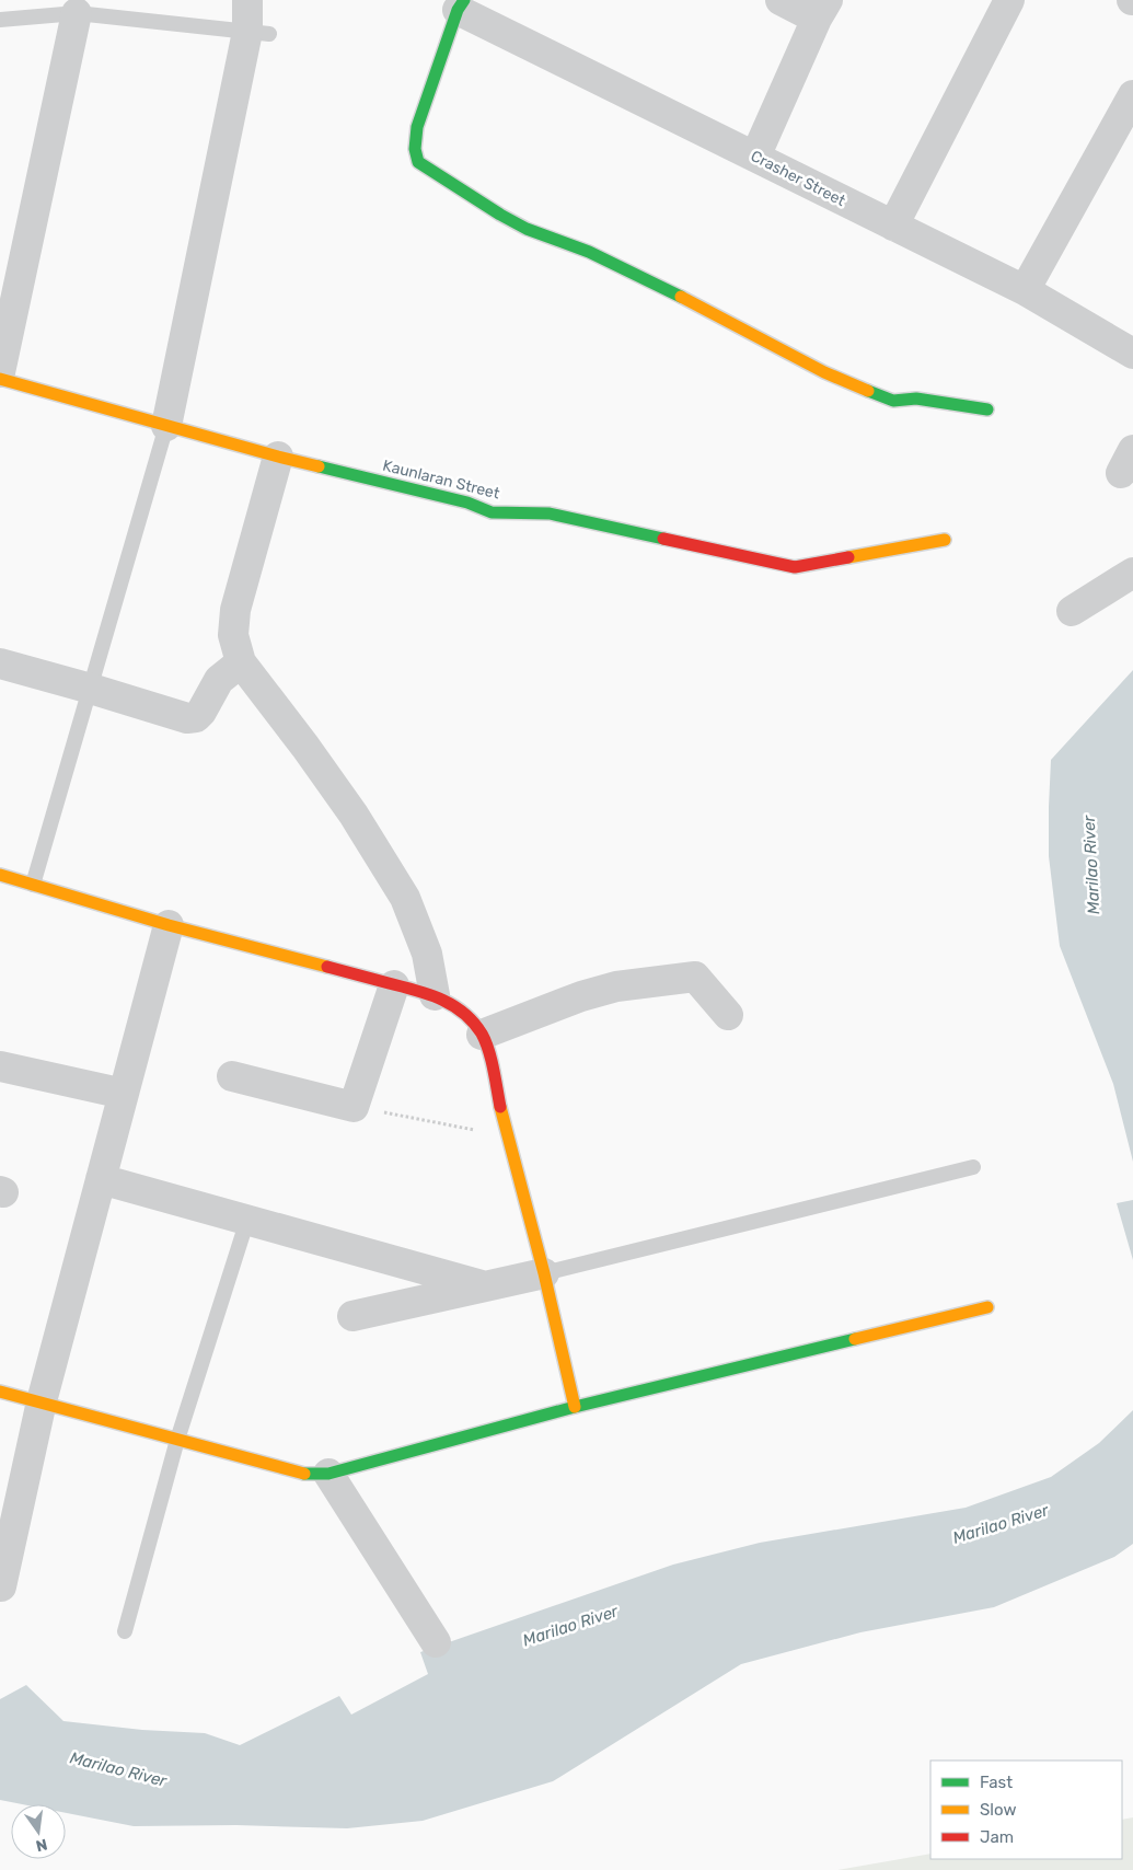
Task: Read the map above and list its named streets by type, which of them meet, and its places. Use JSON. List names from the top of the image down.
{
  "streets": {
    "street": ["Crasher Street", "Kaunlaran Street"]
  },
  "water": ["Marilao River"],
  "legend": ["Fast", "Slow", "Jam"],
  "north": "bottom"
}
